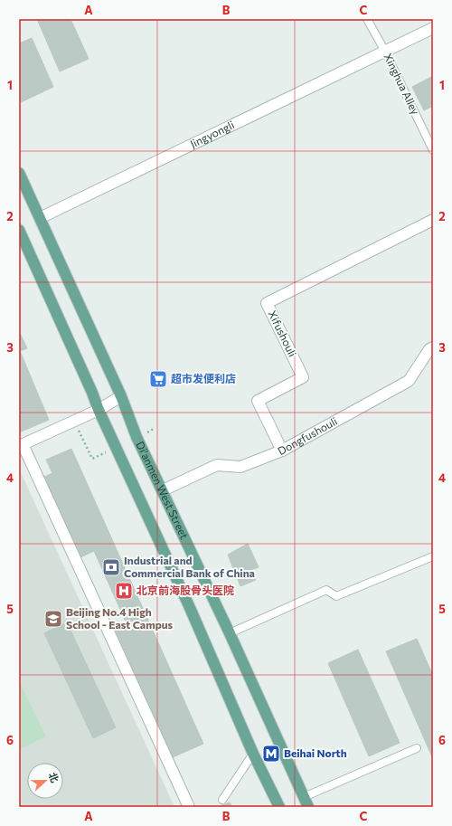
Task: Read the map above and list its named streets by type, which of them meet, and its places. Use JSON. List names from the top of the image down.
{
  "streets": {
    "main road": ["Di'anmen West Street"],
    "street": ["Jingyongli", "Xifushouli", "Dongfushouli"],
    "lane": ["Xinghua Alley"]
  },
  "crossings": [
    ["Xinghua Alley", "Jingyongli"],
    ["Jingyongli", "Di'anmen West Street"],
    ["Xifushouli", "Dongfushouli"],
    ["Dongfushouli", "Di'anmen West Street"]
  ],
  "places": {
    "supermarket": ["超市发便利店"],
    "bank": ["Industrial and Commercial Bank of China"],
    "hospital": ["北京前海股骨头医院"],
    "school or university": ["Beijing No.4 High School - East Campus"],
    "metro station": ["Beihai North"]
  },
  "north": "right",
  "grid": {
    "columns": ["A", "B", "C"],
    "rows": [
      "1",
      "2",
      "3",
      "4",
      "5",
      "6"
    ]
  }
}
